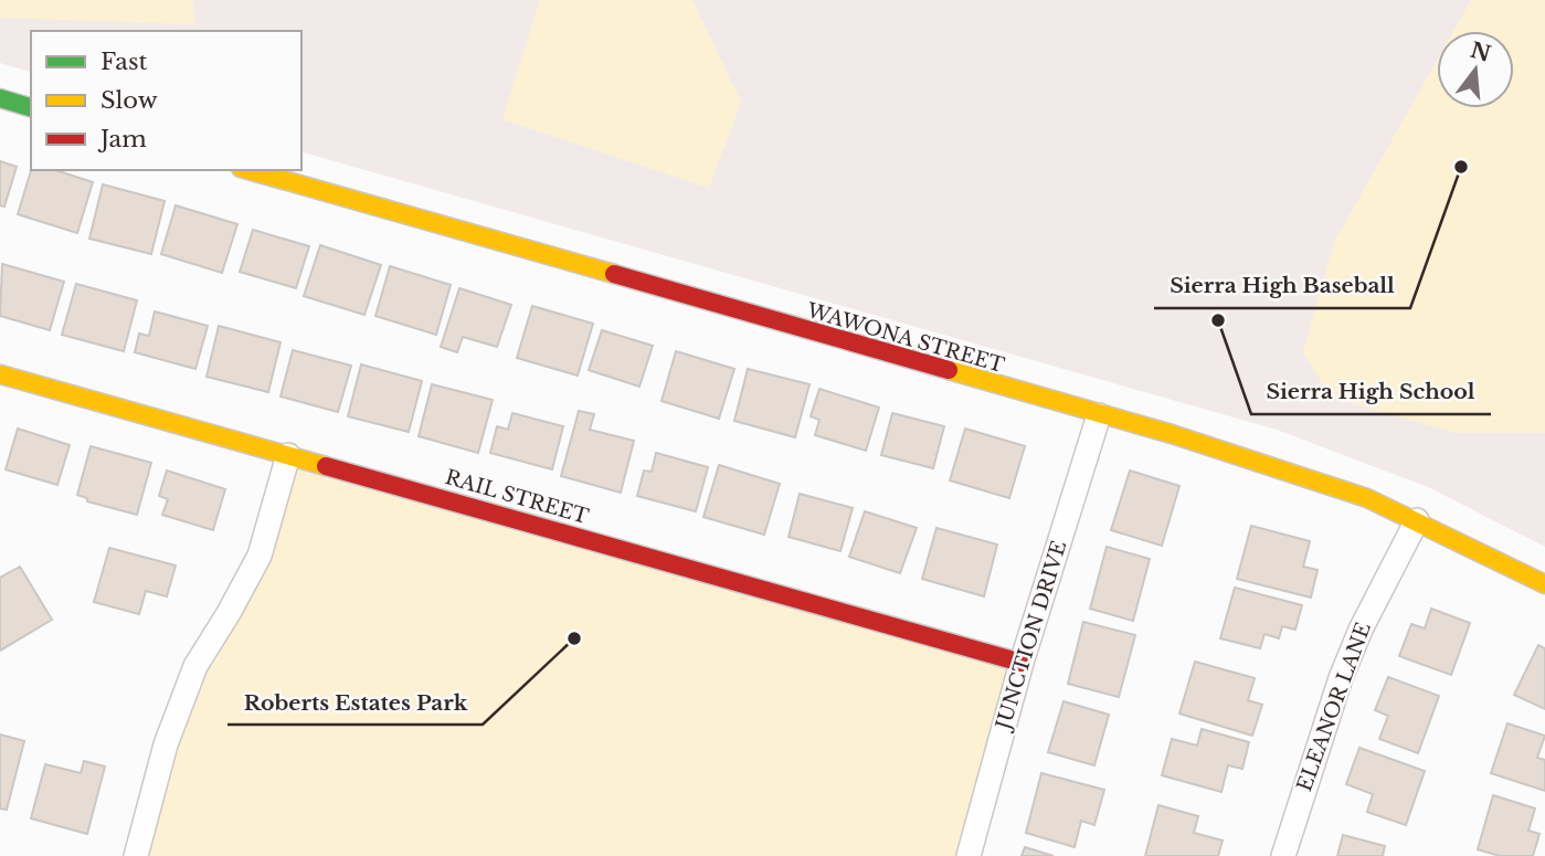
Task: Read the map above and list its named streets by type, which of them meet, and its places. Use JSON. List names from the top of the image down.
{
  "streets": {
    "street": [
      "WAWONA STREET",
      "RAIL STREET",
      "JUNCTION DRIVE",
      "ELEANOR LANE"
    ]
  },
  "crossings": [
    ["WAWONA STREET", "JUNCTION DRIVE"],
    ["WAWONA STREET", "ELEANOR LANE"],
    ["RAIL STREET", "JUNCTION DRIVE"]
  ],
  "places": ["Sierra High Baseball", "Sierra High School", "Roberts Estates Park"],
  "legend": ["Fast", "Slow", "Jam"],
  "north": "top"
}
